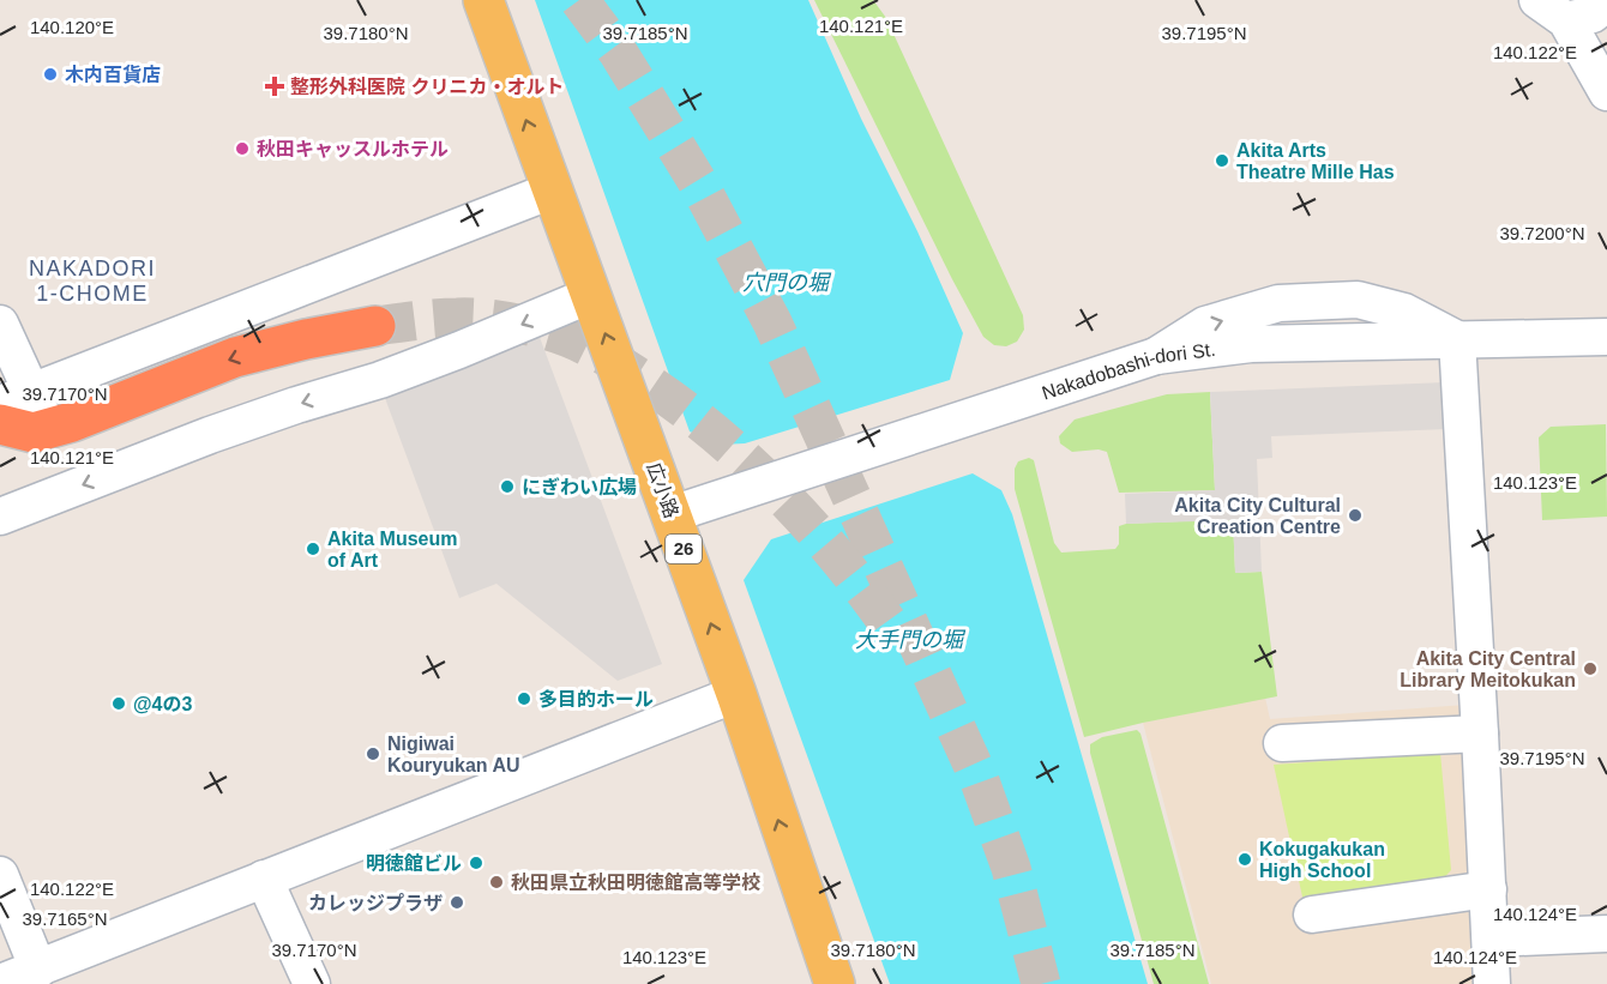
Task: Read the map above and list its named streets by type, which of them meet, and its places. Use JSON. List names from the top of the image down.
{
  "streets": {
    "main road": ["広小路", "26"],
    "street": ["Nakadobashi-dori St."]
  },
  "crossings": [
    ["Nakadobashi-dori St.", "広小路"]
  ],
  "one_way": ["広小路"],
  "districts": ["NAKADORI 1-CHOME"],
  "water": ["穴門の堀", "大手門の堀"],
  "places": {
    "other": [
      "木内百貨店",
      "秋田キャッスルホテル",
      "Akita Arts Theatre Mille Has",
      "にぎわい広場",
      "Akita City Cultural Creation Centre",
      "Akita Museum of Art",
      "Akita City Central Library Meitokukan",
      "多目的ホール",
      "@4の3",
      "Nigiwai Kouryukan AU",
      "Kokugakukan High School",
      "明徳館ビル",
      "秋田県立秋田明徳館高等学校",
      "カレッジプラザ"
    ],
    "health": ["整形外科医院 クリニカ・オルト"]
  },
  "coordinates": [
    "140.121°E",
    "140.120°E",
    "39.7180°N",
    "39.7185°N",
    "39.7195°N",
    "140.122°E",
    "39.7200°N",
    "39.7170°N",
    "140.123°E",
    "140.124°E",
    "39.7165°N"
  ]
}
